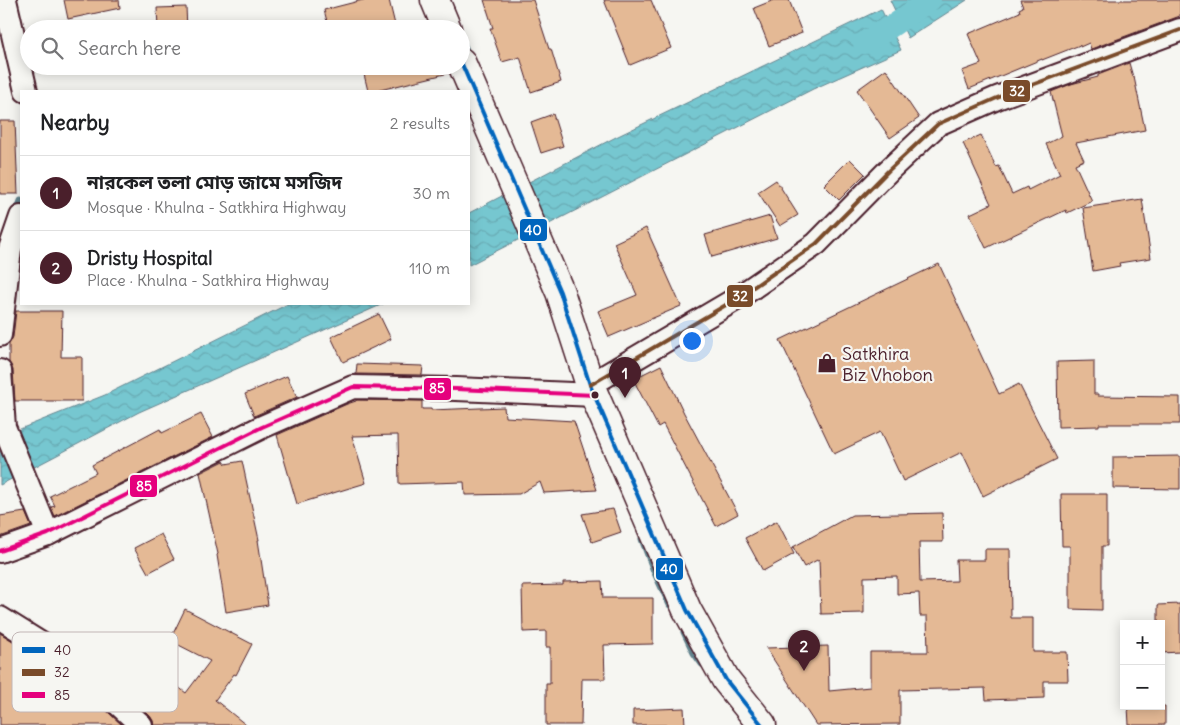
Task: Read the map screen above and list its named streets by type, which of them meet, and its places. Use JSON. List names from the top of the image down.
{
  "places": {
    "shop": ["Satkhira Biz Vhobon"]
  },
  "lines": ["transit line 32", "transit line 40", "transit line 85"],
  "legend": ["40", "32", "85"],
  "page": {
    "search": "Search here",
    "heading": ["Nearby", "2 results"],
    "list": [
      {
        "mark": "1",
        "name": "নারকেল তলা মোড় জামে মসজিদ",
        "note": "Mosque · Khulna - Satkhira Highway",
        "value": "30 m"
      },
      {
        "mark": "2",
        "name": "Dristy Hospital",
        "note": "Place · Khulna - Satkhira Highway",
        "value": "110 m"
      }
    ],
    "pins": ["1", "2"],
    "map_buttons": ["+", "−"]
  }
}
